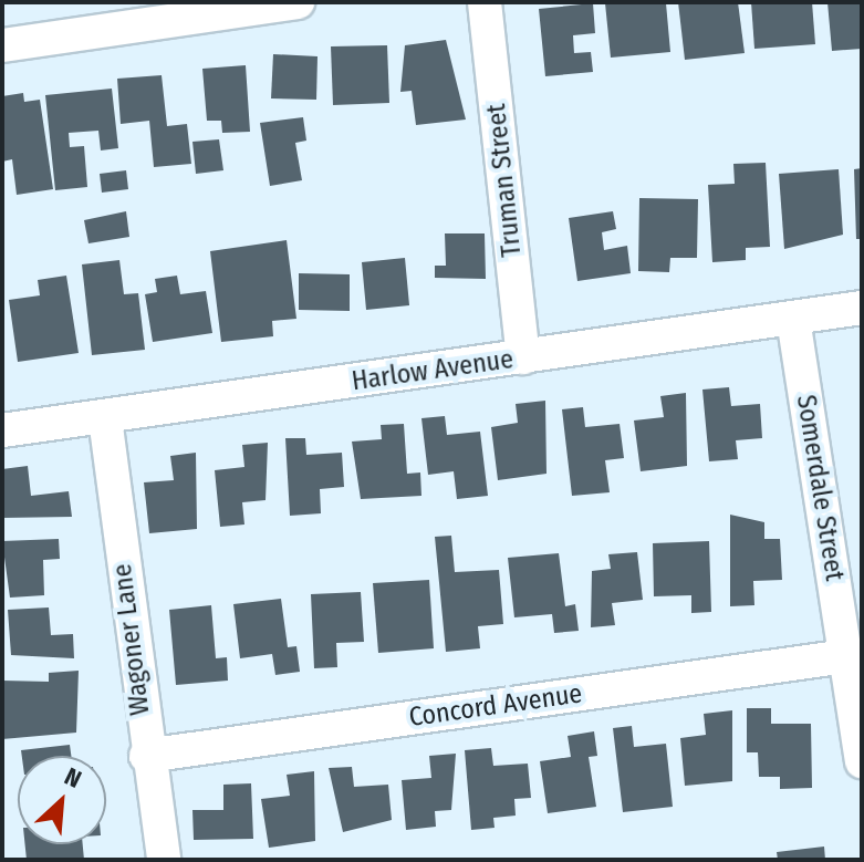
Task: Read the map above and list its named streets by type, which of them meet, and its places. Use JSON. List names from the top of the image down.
{
  "streets": {
    "street": [
      "Truman Street",
      "Harlow Avenue",
      "Somerdale Street",
      "Wagoner Lane",
      "Concord Avenue"
    ]
  },
  "crossings": [
    ["Truman Street", "Harlow Avenue"],
    ["Harlow Avenue", "Somerdale Street"],
    ["Harlow Avenue", "Wagoner Lane"],
    ["Somerdale Street", "Concord Avenue"],
    ["Wagoner Lane", "Concord Avenue"]
  ],
  "north": "top right"
}
